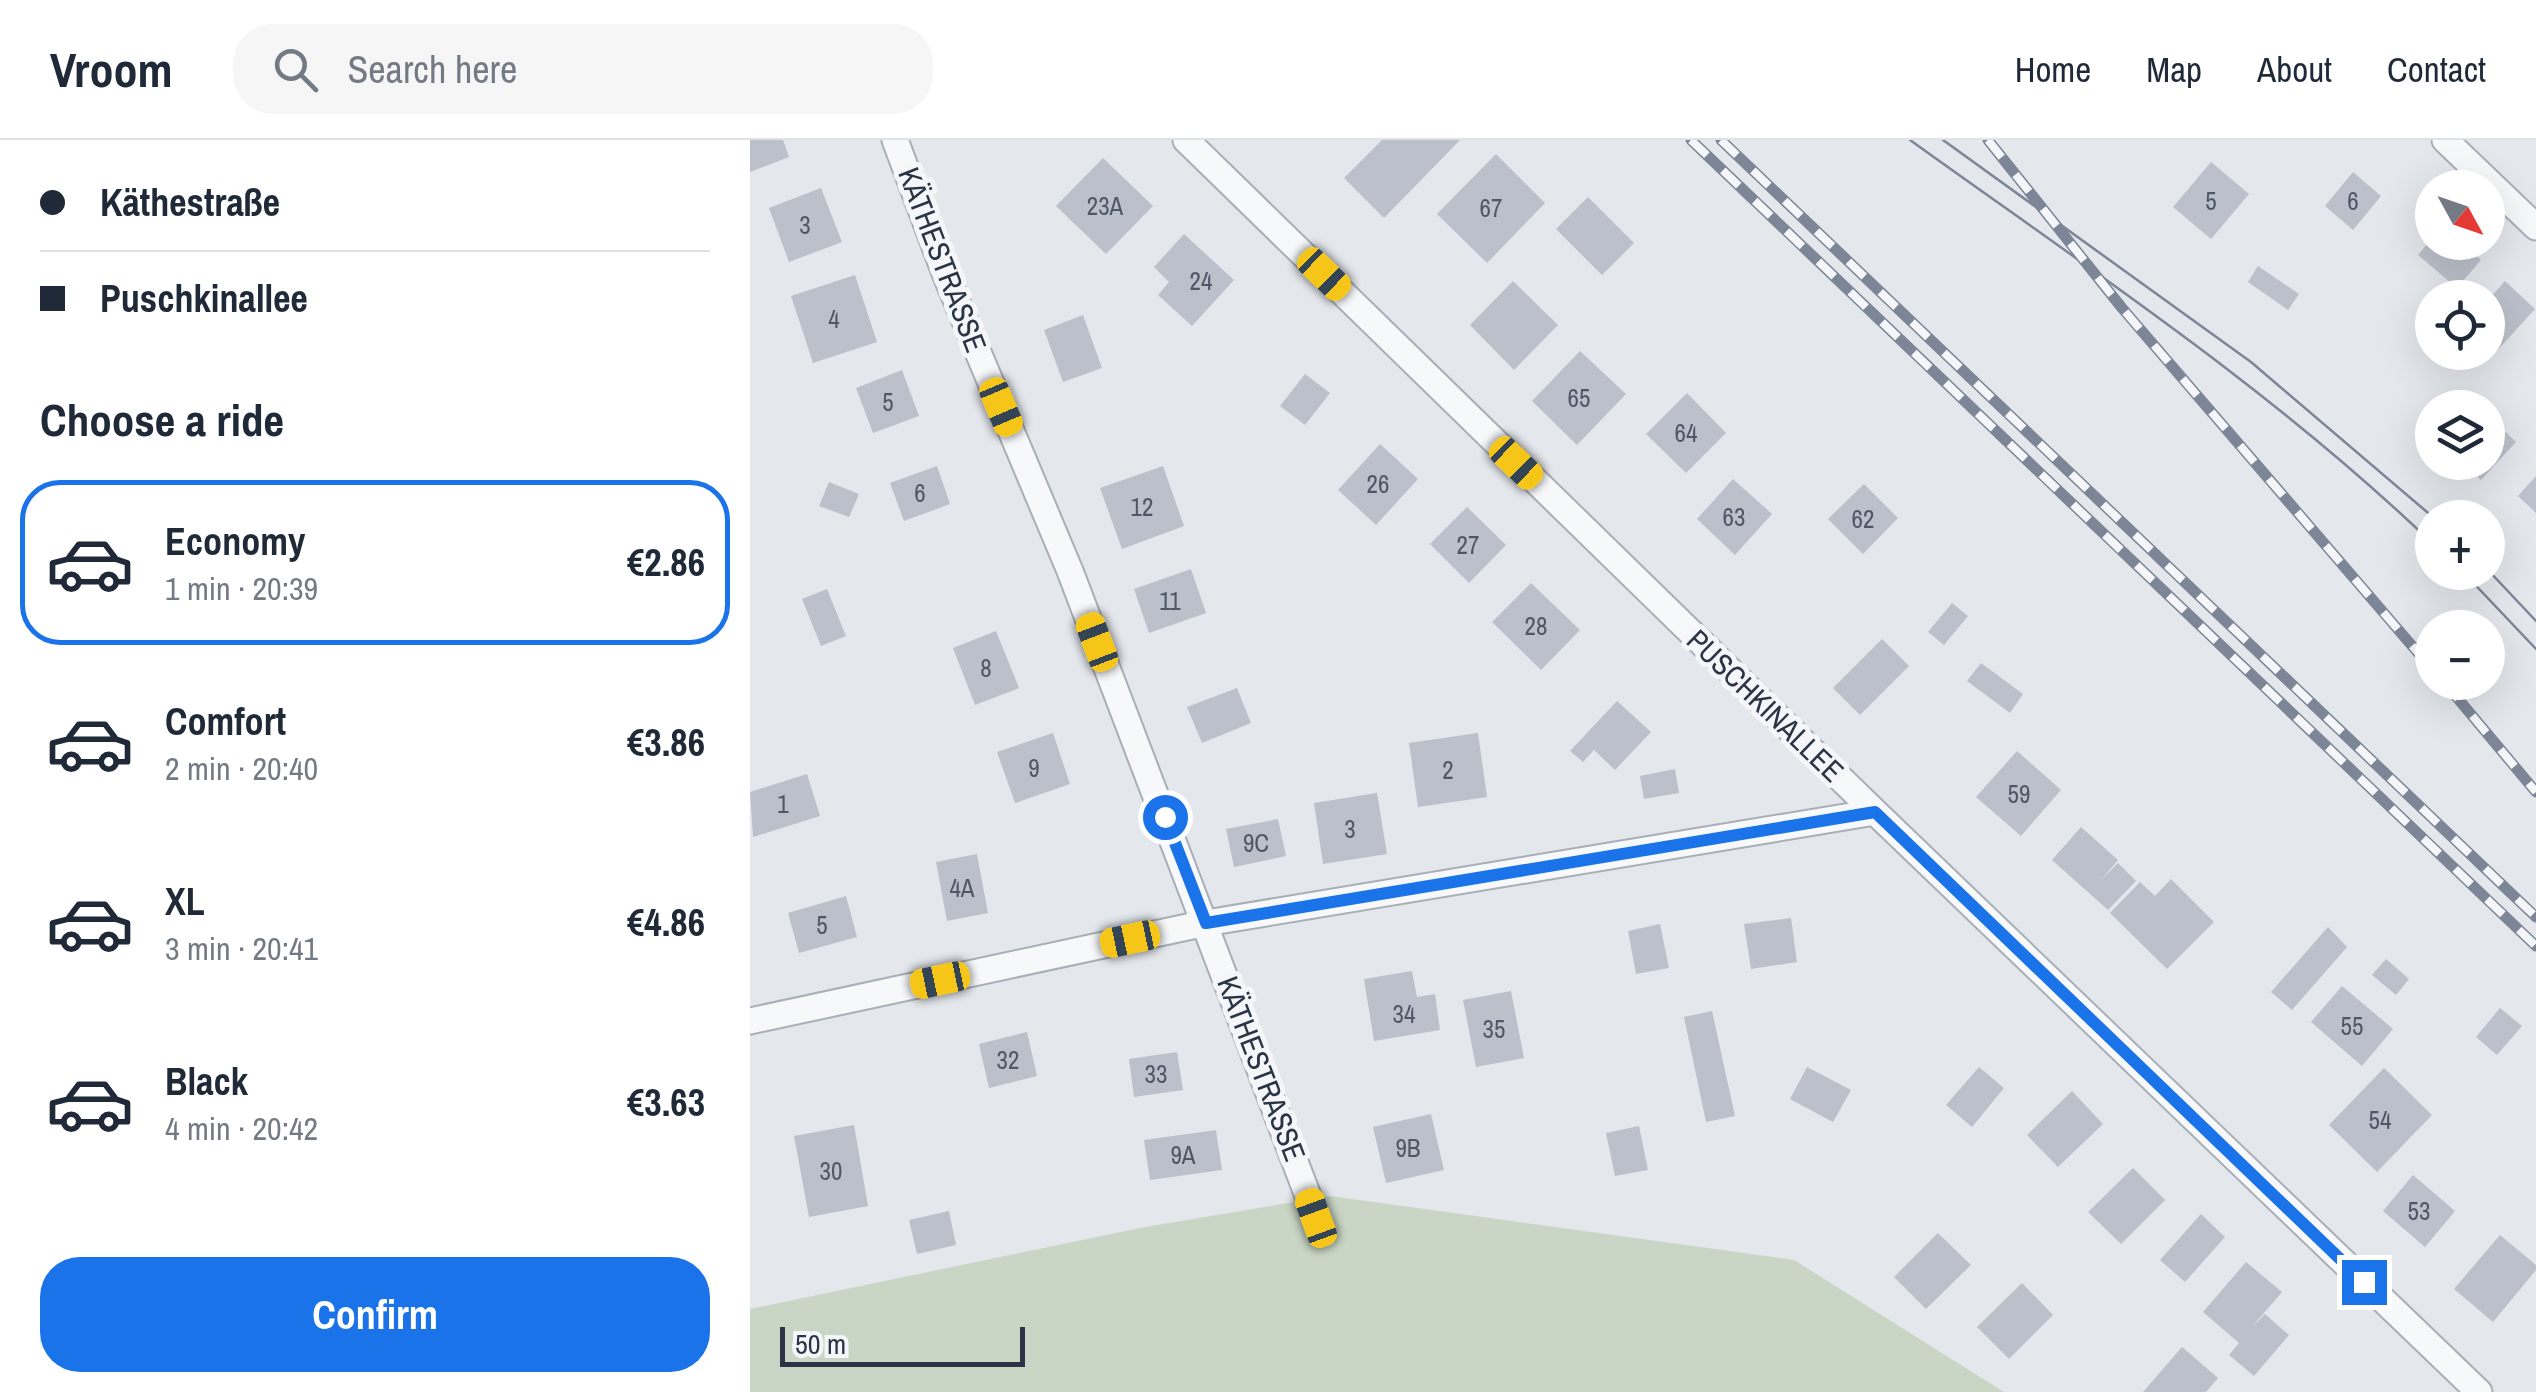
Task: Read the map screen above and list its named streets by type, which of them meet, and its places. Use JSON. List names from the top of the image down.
{
  "streets": {
    "street": ["KÄTHESTRASSE", "PUSCHKINALLEE"]
  },
  "house_numbers": [
    "5",
    "6",
    "23A",
    "67",
    "3",
    "24",
    "4",
    "65",
    "5",
    "64",
    "26",
    "6",
    "12",
    "63",
    "62",
    "27",
    "11",
    "28",
    "8",
    "9",
    "2",
    "59",
    "1",
    "3",
    "9C",
    "4A",
    "5",
    "34",
    "55",
    "35",
    "32",
    "33",
    "54",
    "9B",
    "9A",
    "30",
    "53"
  ],
  "scale_bar": "50 m",
  "north": "bottom right",
  "page": {
    "header": "Vroom",
    "search": "Search here",
    "nav": [
      "Home",
      "Map",
      "About",
      "Contact"
    ],
    "banner": ["Käthestraße", "Puschkinallee"],
    "map_buttons": ["+", "−"],
    "heading": "Choose a ride",
    "list": [
      {
        "name": "Economy",
        "note": "1 min · 20:39",
        "value": "€2.86"
      },
      {
        "name": "Comfort",
        "note": "2 min · 20:40",
        "value": "€3.86"
      },
      {
        "name": "XL",
        "note": "3 min · 20:41",
        "value": "€4.86"
      },
      {
        "name": "Black",
        "note": "4 min · 20:42",
        "value": "€3.63"
      }
    ],
    "buttons": "Confirm",
    "scale": "50 m"
  }
}
